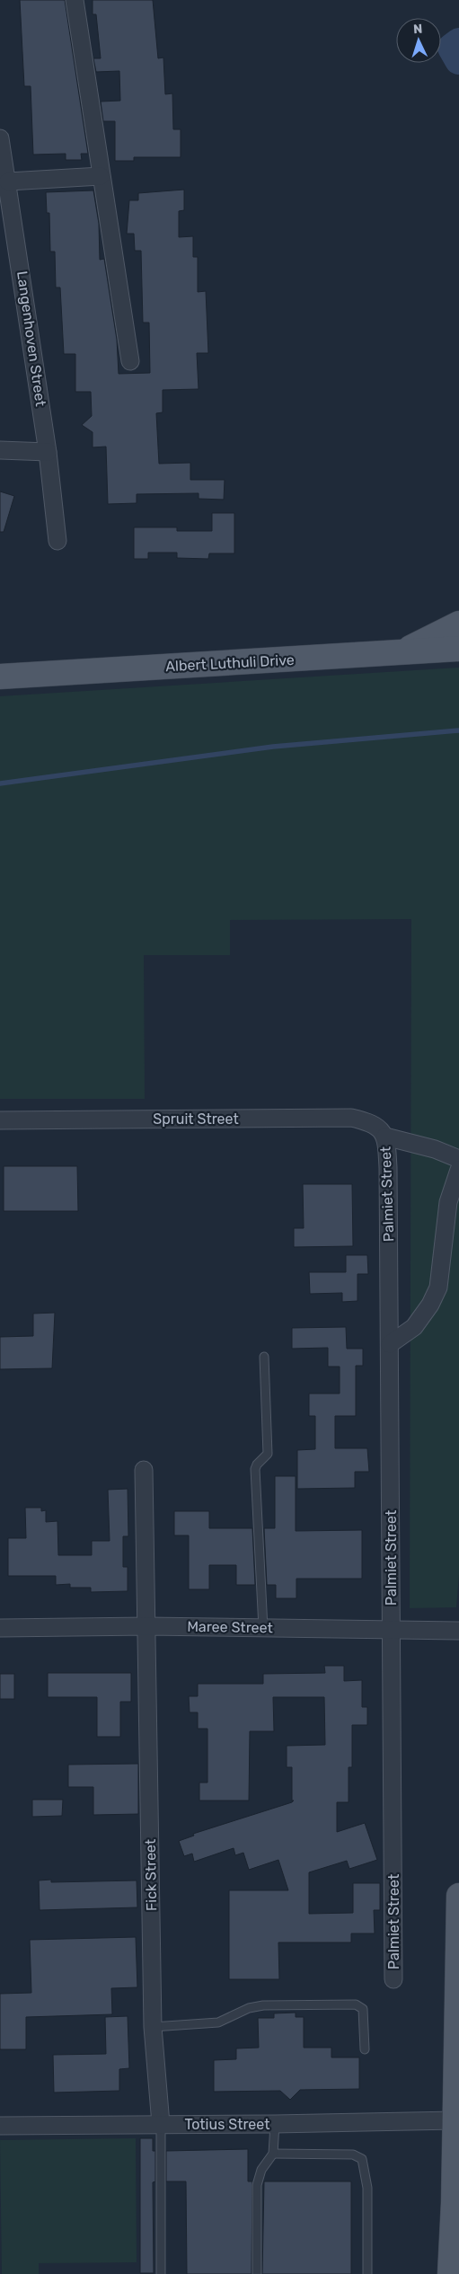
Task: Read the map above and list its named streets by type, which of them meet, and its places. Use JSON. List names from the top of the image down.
{
  "streets": {
    "main road": ["Albert Luthuli Drive"],
    "street": [
      "Langenhoven Street",
      "Spruit Street",
      "Palmiet Street",
      "Maree Street",
      "Fick Street",
      "Totius Street"
    ]
  },
  "crossings": [
    ["Spruit Street", "Palmiet Street"],
    ["Palmiet Street", "Maree Street"],
    ["Maree Street", "Fick Street"],
    ["Fick Street", "Totius Street"]
  ],
  "north": "top"
}
